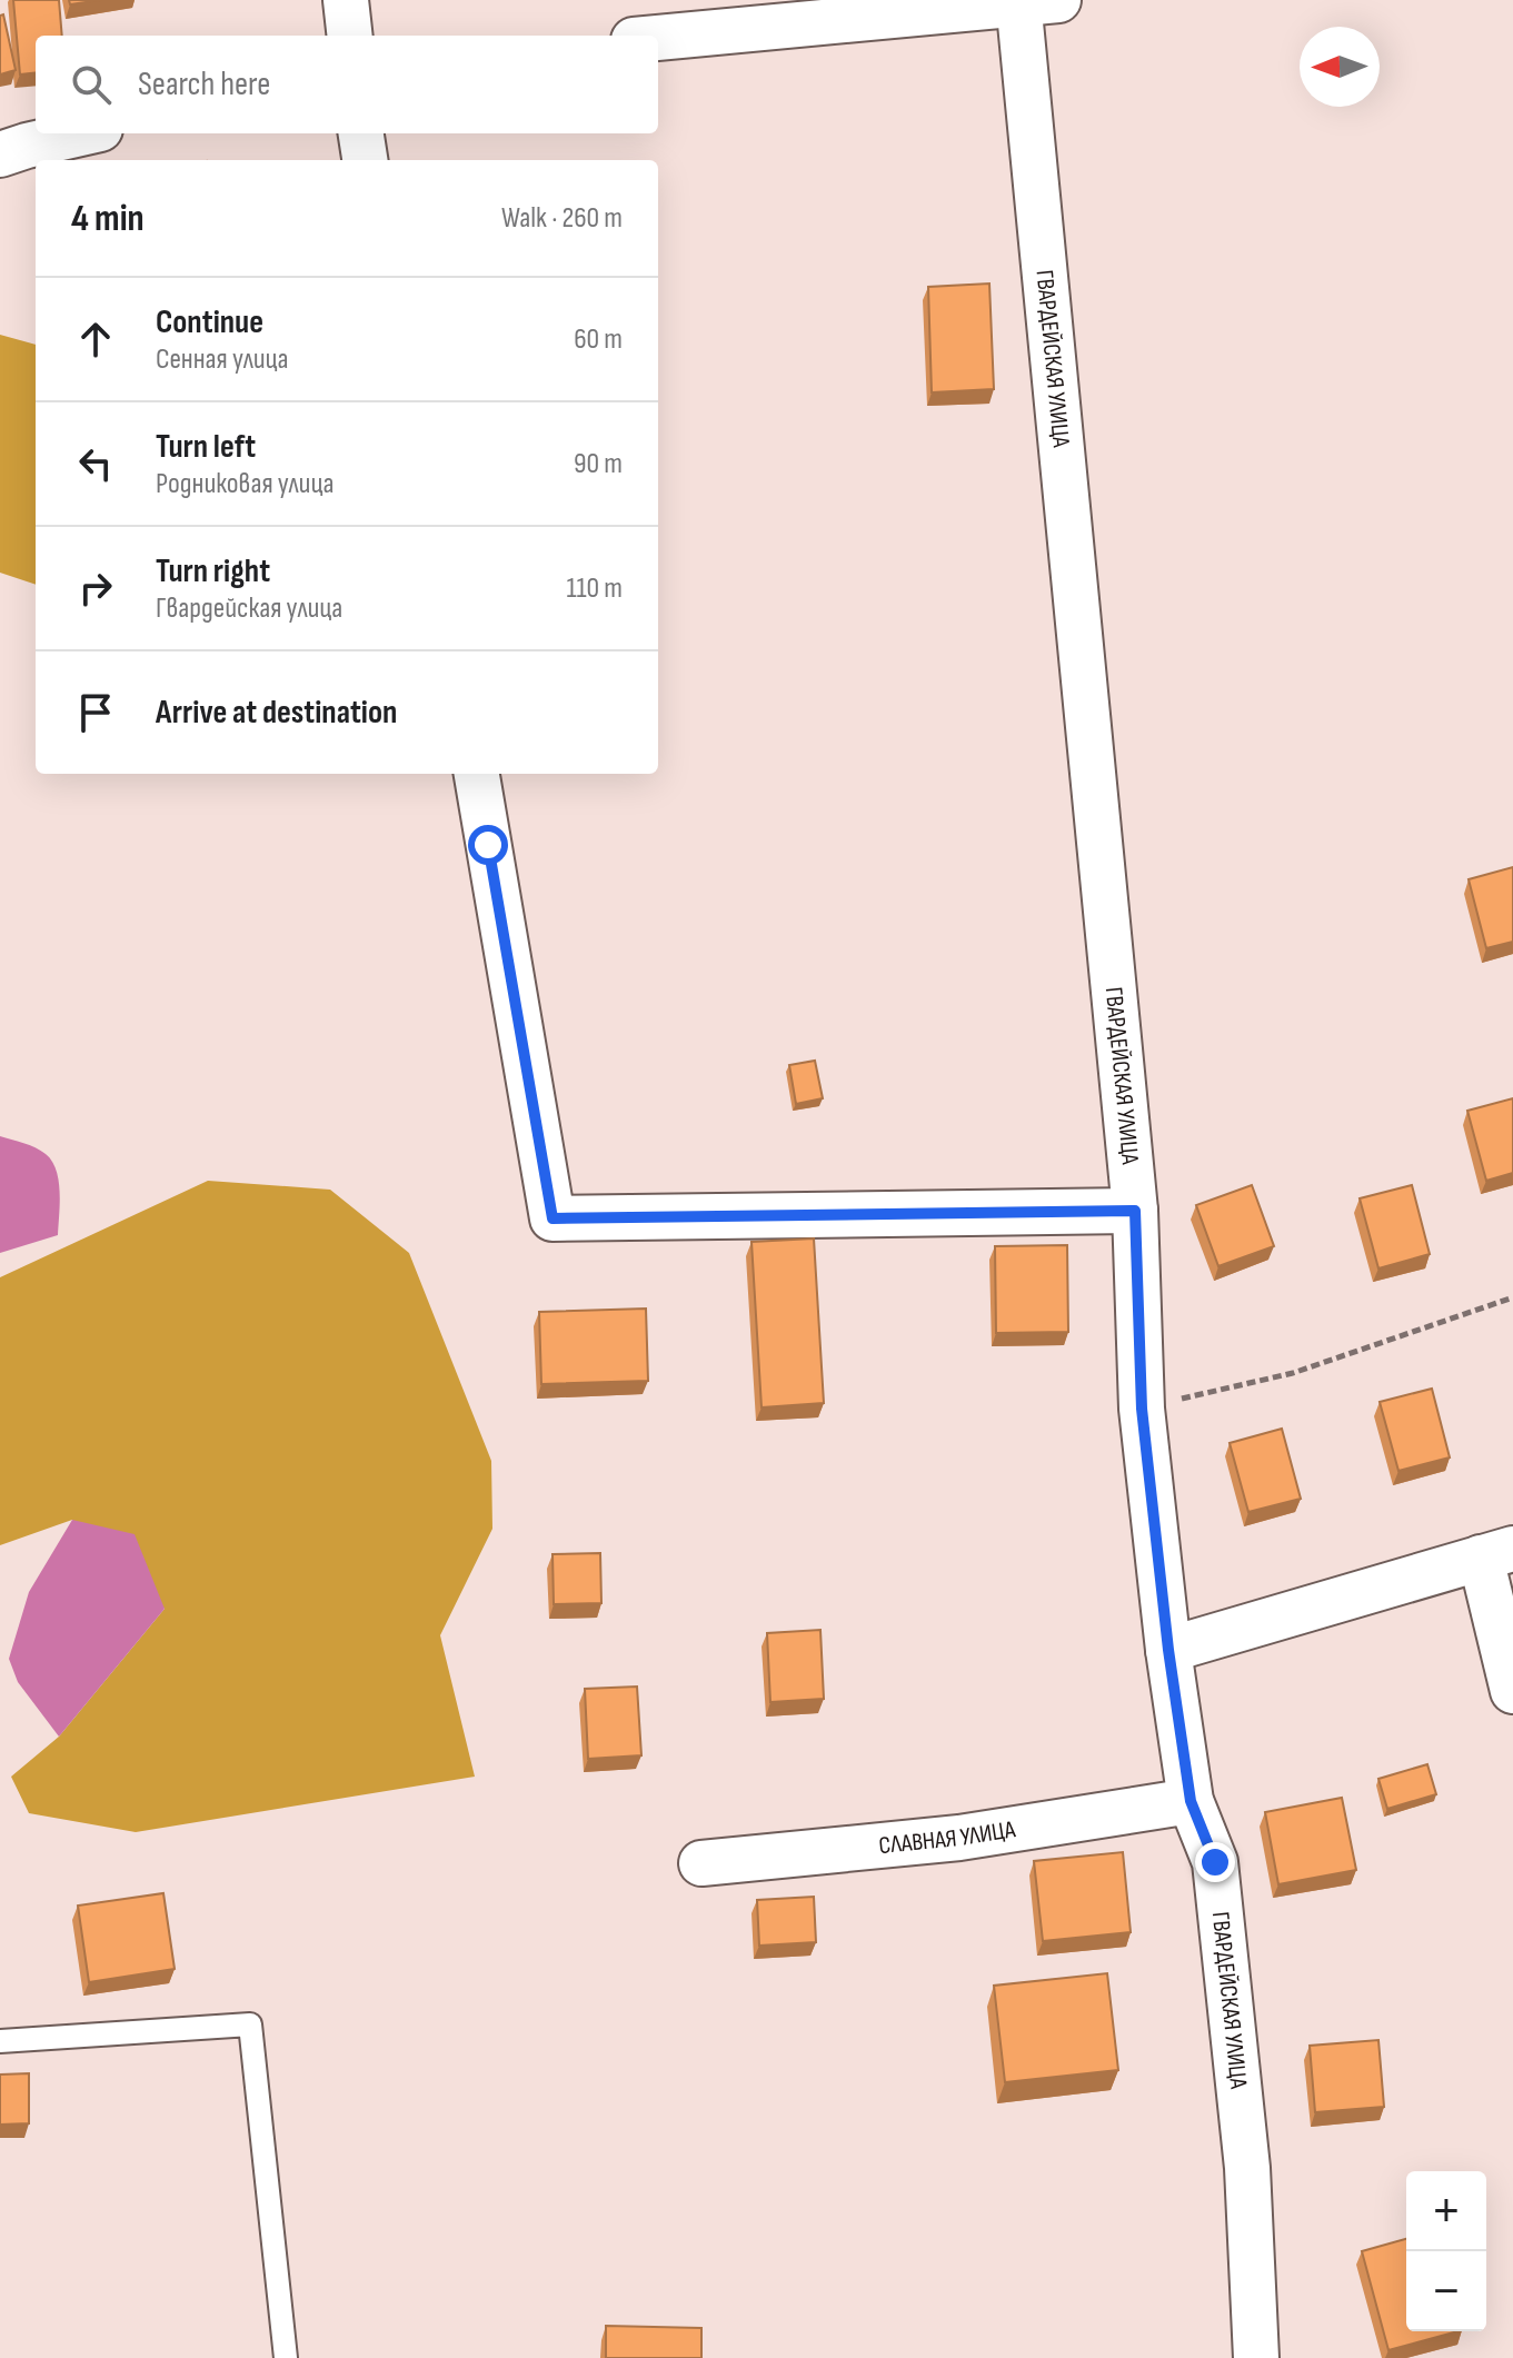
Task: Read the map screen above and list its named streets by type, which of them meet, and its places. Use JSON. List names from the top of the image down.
{
  "streets": {
    "street": ["ГВАРДЕЙСКАЯ УЛИЦА", "СЛАВНАЯ УЛИЦА"]
  },
  "crossings": [
    ["ГВАРДЕЙСКАЯ УЛИЦА", "СЛАВНАЯ УЛИЦА"]
  ],
  "north": "left",
  "page": {
    "search": "Search here",
    "heading": ["4 min", "Walk · 260 m"],
    "list": [
      ["Continue", "Сенная улица", "60 m"],
      ["Turn left", "Родниковая улица", "90 m"],
      ["Turn right", "Гвардейская улица", "110 m"],
      "Arrive at destination"
    ],
    "map_buttons": ["+", "−"]
  }
}
